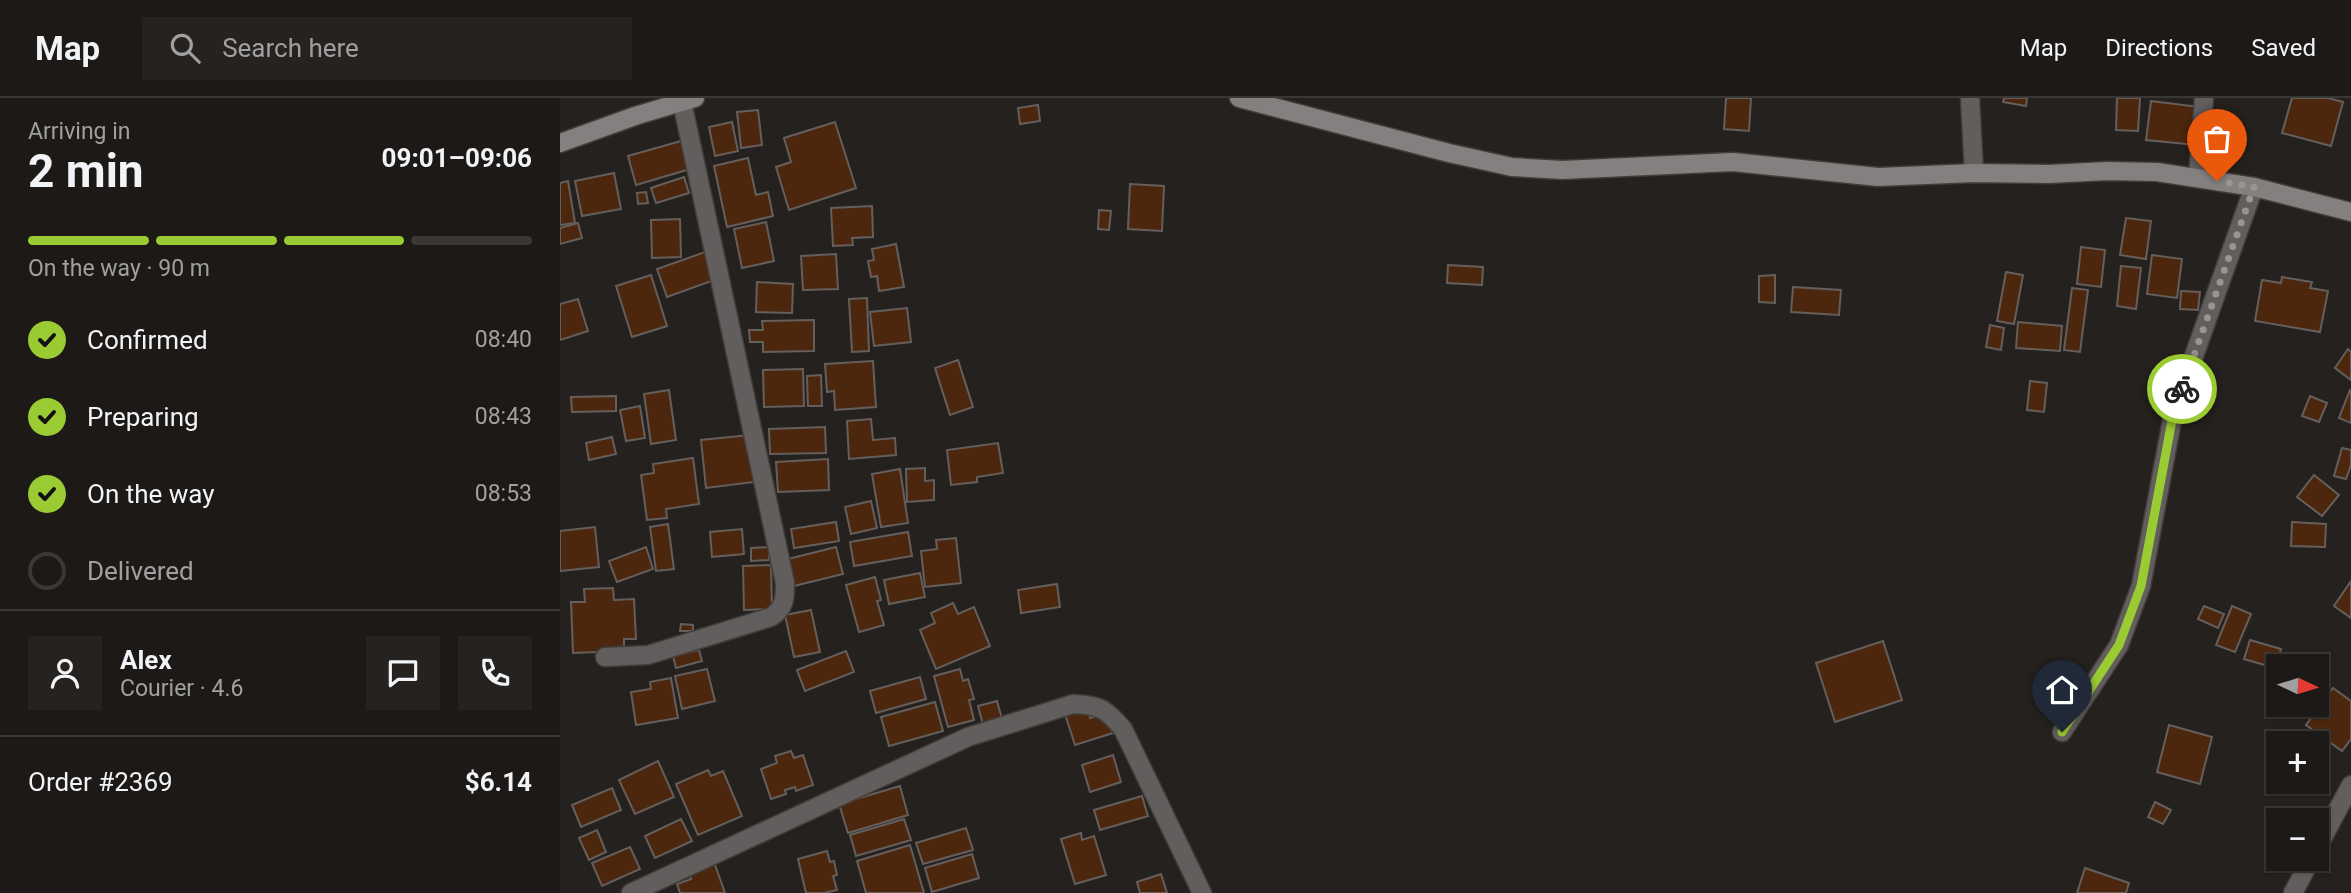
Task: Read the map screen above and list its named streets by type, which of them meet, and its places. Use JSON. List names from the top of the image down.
{
  "north": "right",
  "page": {
    "header": "Map",
    "search": "Search here",
    "nav": ["Map", "Directions", "Saved"],
    "heading": ["2 min", "Arriving in", "09:01–09:06"],
    "panel": [
      "Alex",
      "Courier · 4.6",
      "Order #2369",
      "$6.14"
    ],
    "bar": "On the way · 90 m",
    "list": [
      ["Confirmed", "08:40"],
      ["Preparing", "08:43"],
      ["On the way", "08:53"],
      "Delivered"
    ],
    "map_buttons": ["+", "−"]
  }
}
